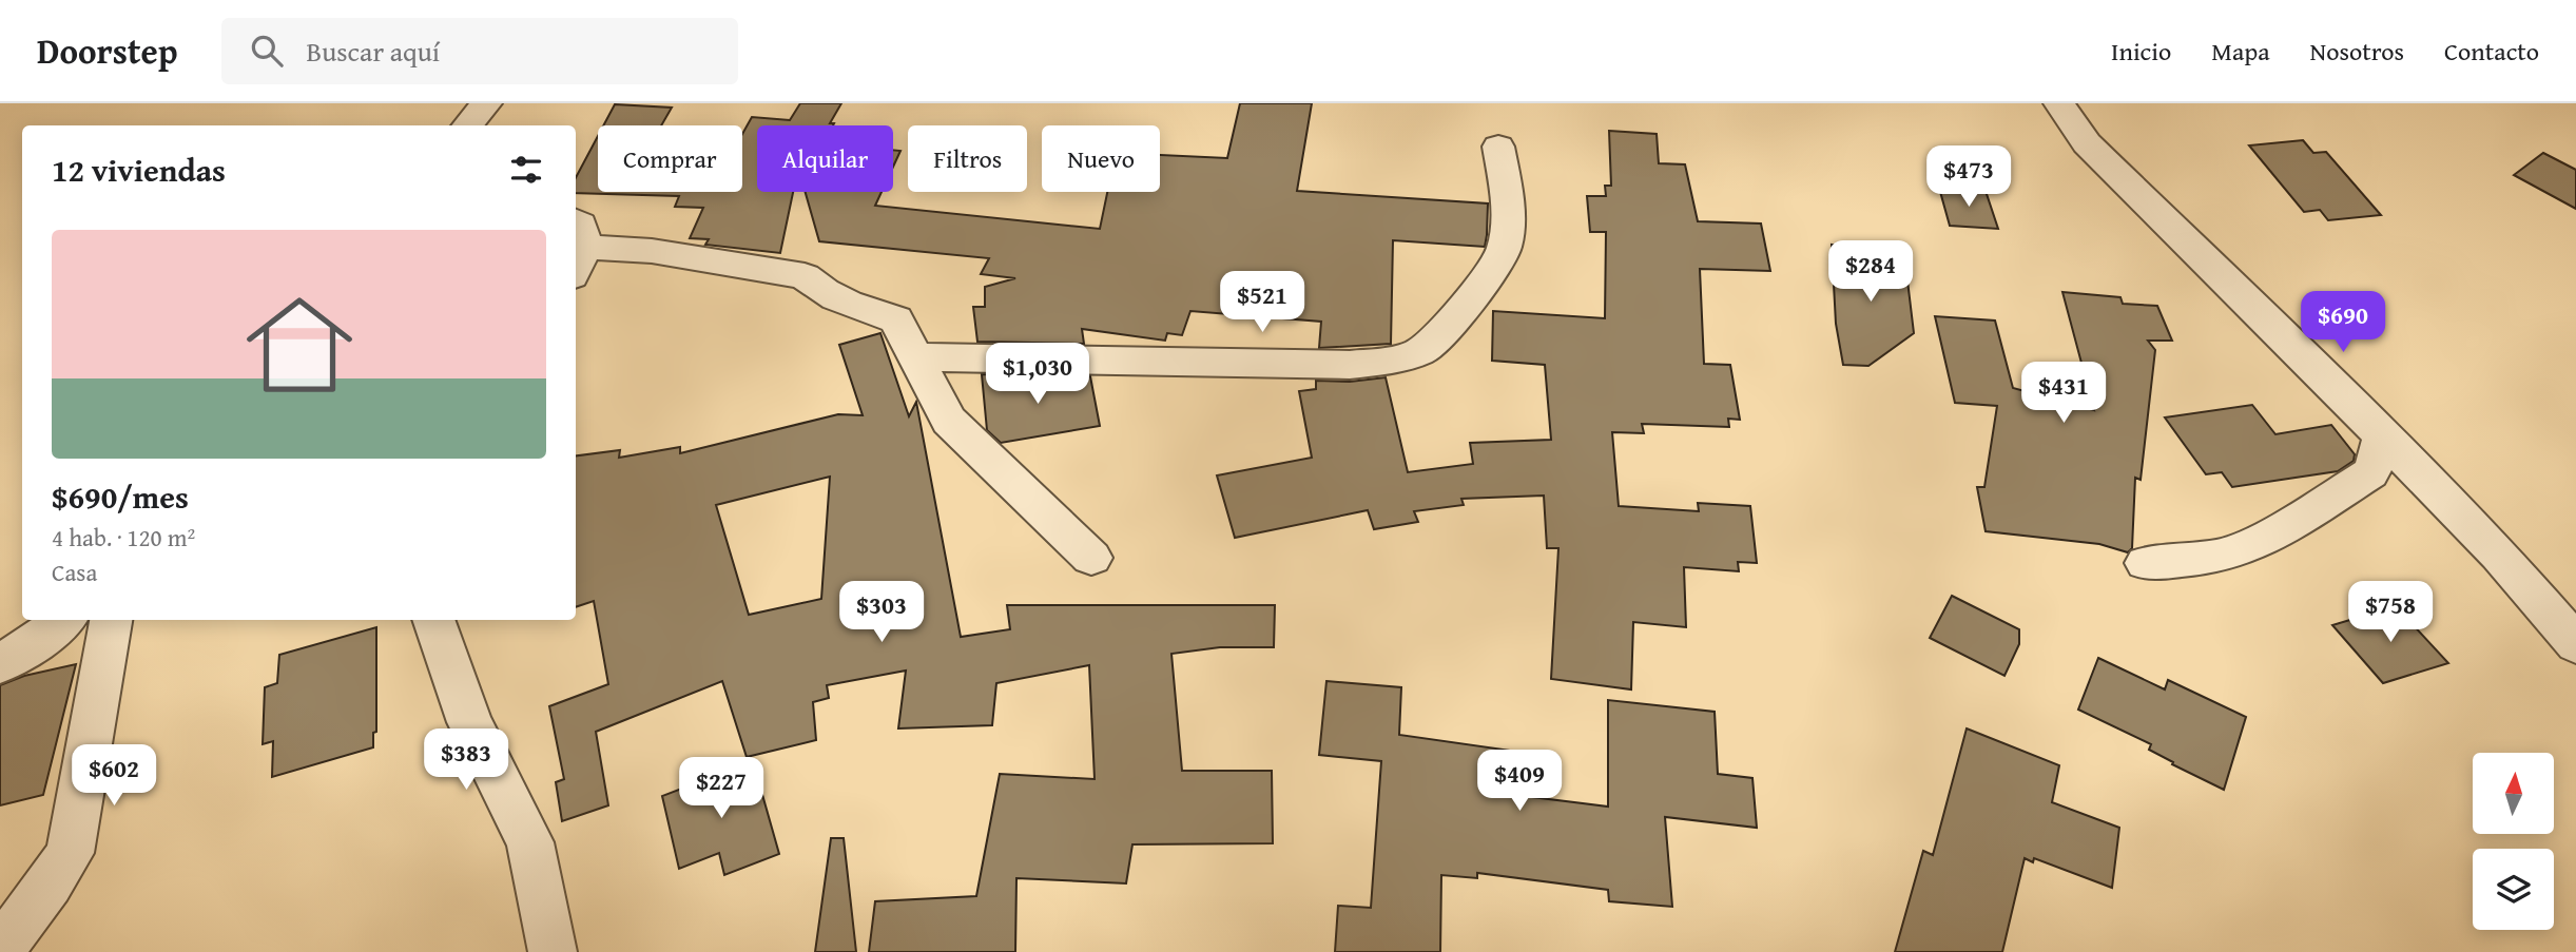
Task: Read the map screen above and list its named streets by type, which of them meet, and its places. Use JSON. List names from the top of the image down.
{
  "north": "top",
  "page": {
    "header": "Doorstep",
    "search": "Buscar aquí",
    "nav": [
      "Inicio",
      "Mapa",
      "Nosotros",
      "Contacto"
    ],
    "chip": [
      "Comprar",
      "Alquilar",
      "Filtros",
      "Nuevo"
    ],
    "heading": "12 viviendas",
    "price": [
      "$473",
      "$284",
      "$521",
      "$690",
      "$1,030",
      "$431",
      "$303",
      "$758",
      "$383",
      "$602",
      "$409",
      "$227"
    ],
    "list": [
      {
        "name": "$690/mes",
        "note": "4 hab. · 120 m² · Casa"
      }
    ]
  }
}
